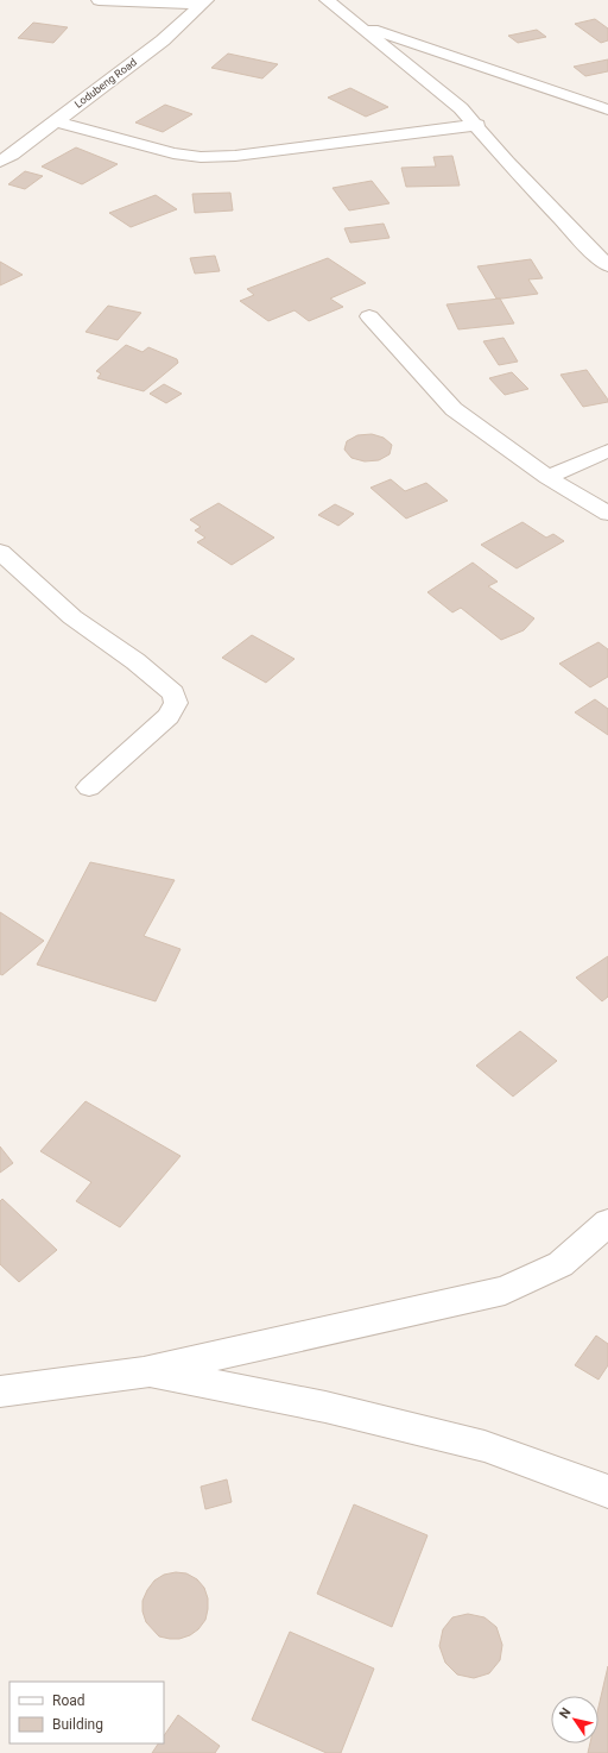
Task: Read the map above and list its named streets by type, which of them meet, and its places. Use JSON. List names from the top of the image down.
{
  "streets": {
    "street": ["Lodubeng Road"]
  },
  "legend": ["Road", "Building"],
  "north": "top left"
}
